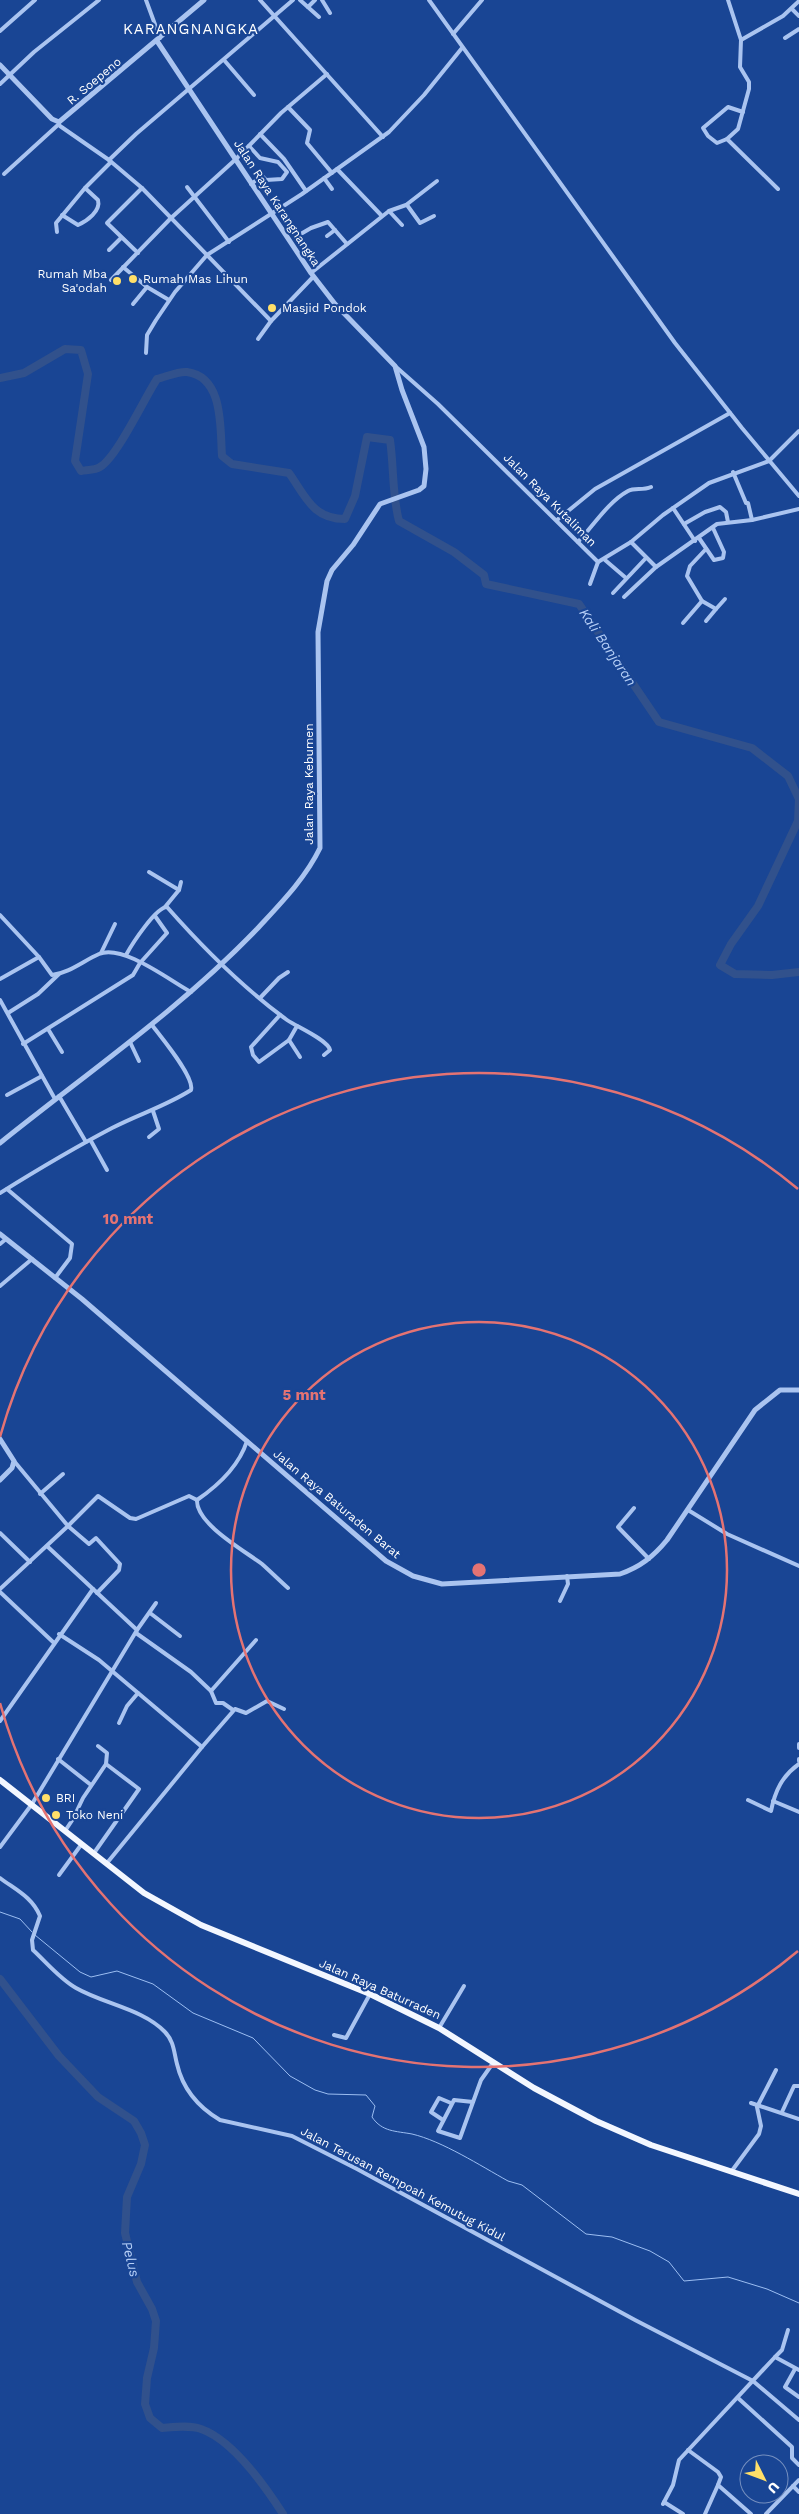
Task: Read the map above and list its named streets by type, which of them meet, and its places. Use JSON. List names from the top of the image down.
{
  "streets": {
    "main road": ["Jalan Raya Baturraden"],
    "street": [
      "R. Soepeno",
      "Jalan Raya Karangnangka",
      "Jalan Raya Kutaliman",
      "Jalan Raya Kebumen",
      "Jalan Raya Baturaden Barat",
      "Jalan Terusan Rempoah Kemutug Kidul"
    ]
  },
  "crossings": [
    ["R. Soepeno", "Jalan Raya Karangnangka"],
    ["Jalan Raya Karangnangka", "Jalan Raya Kutaliman"],
    ["Jalan Raya Karangnangka", "Jalan Raya Kebumen"],
    ["Jalan Raya Kutaliman", "Jalan Raya Kebumen"]
  ],
  "districts": ["KARANGNANGKA"],
  "water": ["Kali Banjaran", "Pelus"],
  "places": [
    "Rumah Mas Lihun",
    "Rumah Mba Sa'odah",
    "Masjid Pondok",
    "BRI",
    "Toko Neni"
  ],
  "north": "bottom right",
  "rings": ["10 mnt", "5 mnt"]
}
